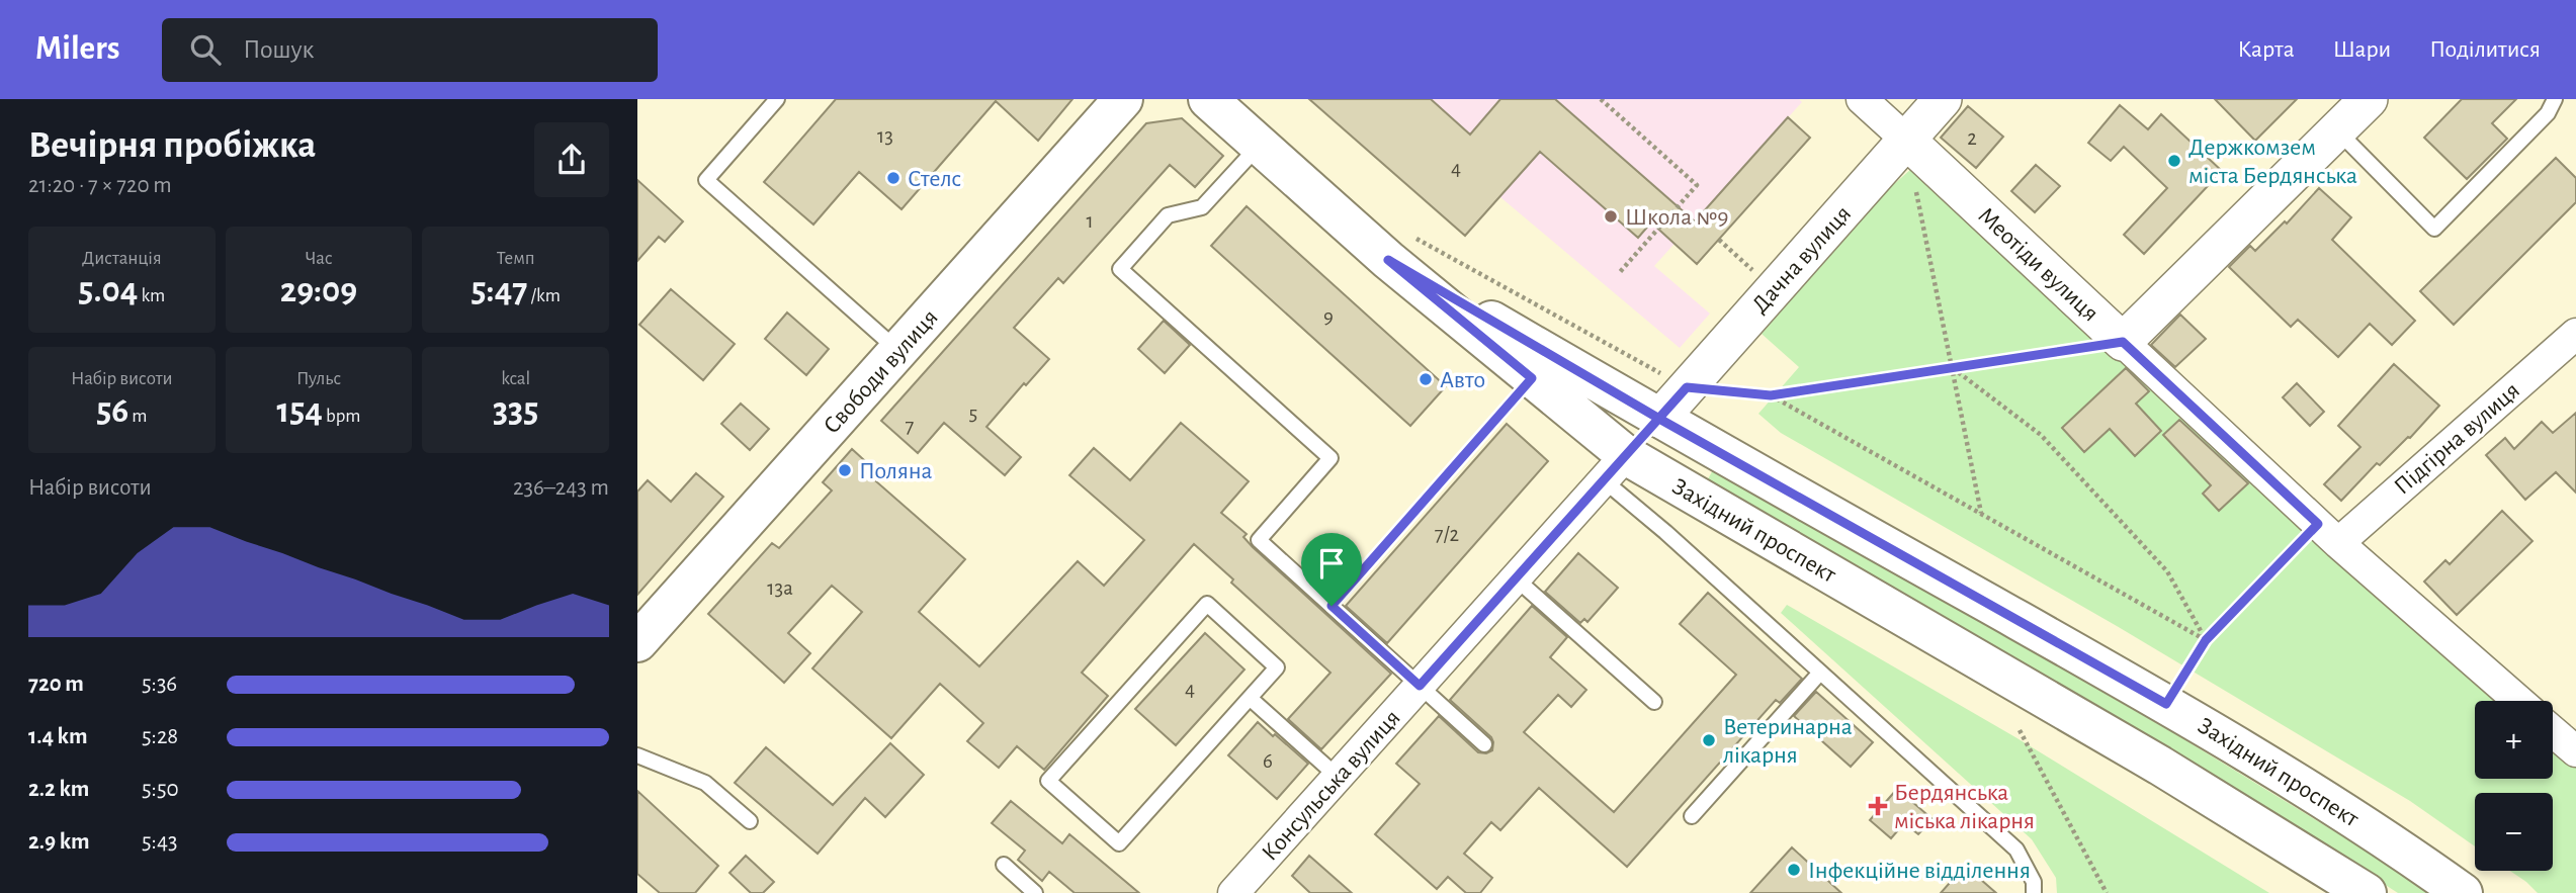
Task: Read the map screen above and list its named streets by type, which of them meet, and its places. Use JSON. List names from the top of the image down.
{
  "streets": {
    "main road": ["Свободи вулиця", "Західний проспект"],
    "street": [
      "Дачна вулиця",
      "Меотіди вулиця",
      "Підгірна вулиця",
      "Консульська вулиця"
    ]
  },
  "crossings": [
    ["Дачна вулиця", "Меотіди вулиця"],
    ["Дачна вулиця", "Західний проспект"],
    ["Меотіди вулиця", "Підгірна вулиця"],
    ["Західний проспект", "Консульська вулиця"]
  ],
  "places": {
    "other": [
      "Держкомзем міста Бердянська",
      "Стелс",
      "Школа №9",
      "Авто",
      "Поляна",
      "Ветеринарна лікарня",
      "Інфекційне відділення"
    ],
    "health": ["Бердянська міська лікарня"]
  },
  "house_numbers": [
    "13",
    "2",
    "4",
    "1",
    "9",
    "5",
    "7",
    "7/2",
    "13а",
    "4",
    "6"
  ],
  "page": {
    "header": "Milers",
    "search": "Пошук",
    "nav": ["Карта", "Шари", "Поділитися"],
    "heading": ["Вечірня пробіжка", "21:20 · 7 × 720 m"],
    "stats": [
      ["Дистанція", "5.04 km"],
      ["Час", "29:09"],
      ["Темп", "5:47 /km"],
      ["Набір висоти", "56 m"],
      ["Пульс", "154 bpm"],
      ["kcal", "335"]
    ],
    "chart": ["Набір висоти", "236–243 m"],
    "list": [
      {
        "name": "720 m",
        "note": "5:36"
      },
      {
        "name": "1.4 km",
        "note": "5:28"
      },
      {
        "name": "2.2 km",
        "note": "5:50"
      },
      {
        "name": "2.9 km",
        "note": "5:43"
      }
    ],
    "map_buttons": ["+", "−"]
  }
}
